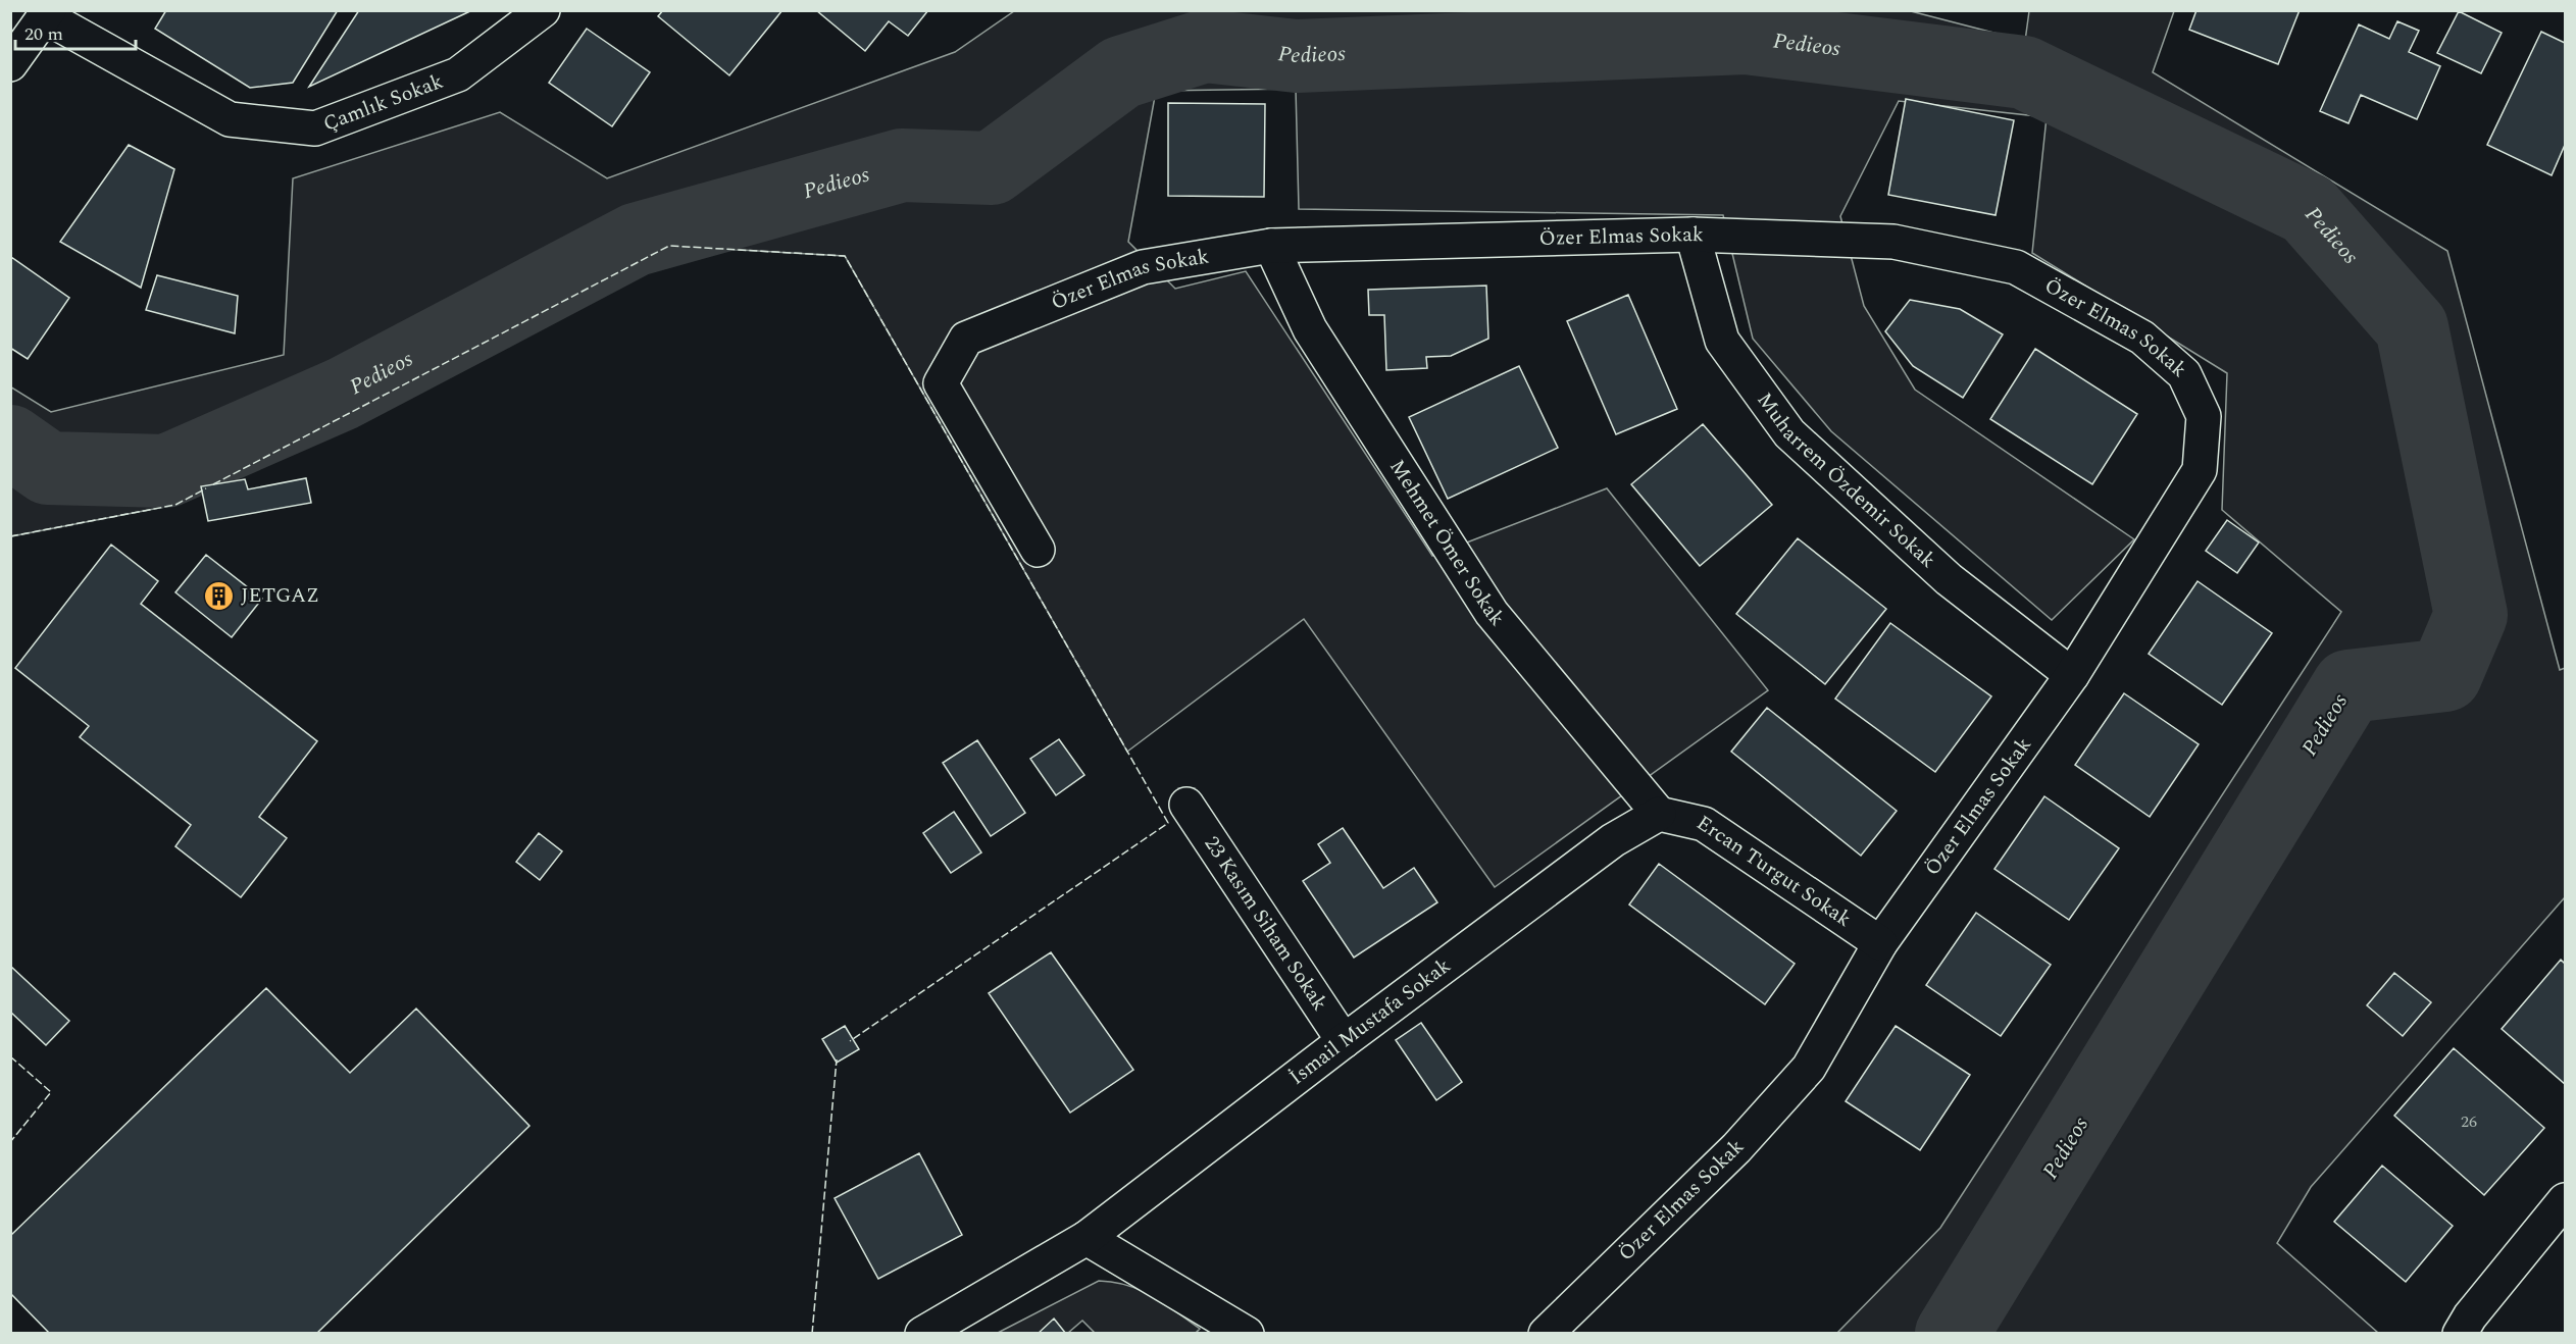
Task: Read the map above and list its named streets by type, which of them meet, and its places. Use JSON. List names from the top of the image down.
{
  "streets": {
    "street": [
      "Çamlık Sokak",
      "Özer Elmas Sokak",
      "Muharrem Özdemir Sokak",
      "Mehmet Ömer Sokak",
      "Ercan Turgut Sokak",
      "23 Kasım Siham Sokak",
      "İsmail Mustafa Sokak"
    ]
  },
  "crossings": [
    ["Özer Elmas Sokak", "Muharrem Özdemir Sokak"],
    ["Özer Elmas Sokak", "Mehmet Ömer Sokak"],
    ["Özer Elmas Sokak", "Ercan Turgut Sokak"],
    ["Mehmet Ömer Sokak", "Ercan Turgut Sokak"],
    ["Mehmet Ömer Sokak", "İsmail Mustafa Sokak"],
    ["Ercan Turgut Sokak", "İsmail Mustafa Sokak"],
    ["23 Kasım Siham Sokak", "İsmail Mustafa Sokak"]
  ],
  "water": ["Pedieos"],
  "places": {
    "building": ["JETGAZ"]
  },
  "house_numbers": ["26"],
  "scale_bar": "20 m"
}
